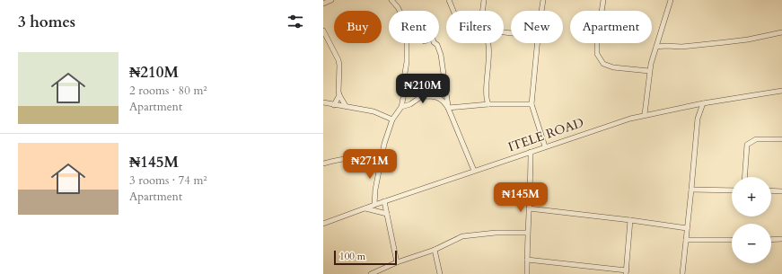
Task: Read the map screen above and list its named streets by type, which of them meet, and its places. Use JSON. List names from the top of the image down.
{
  "streets": {
    "street": ["ITELE ROAD"]
  },
  "scale_bar": "100 m",
  "page": {
    "heading": "3 homes",
    "chip": [
      "Buy",
      "Rent",
      "Filters",
      "New",
      "Apartment"
    ],
    "list": [
      {
        "name": "₦210M",
        "note": "2 rooms · 80 m² · Apartment"
      },
      {
        "name": "₦145M",
        "note": "3 rooms · 74 m² · Apartment"
      }
    ],
    "price": ["₦210M", "₦271M", "₦145M"],
    "map_buttons": ["+", "−"],
    "scale": "100 m"
  }
}
